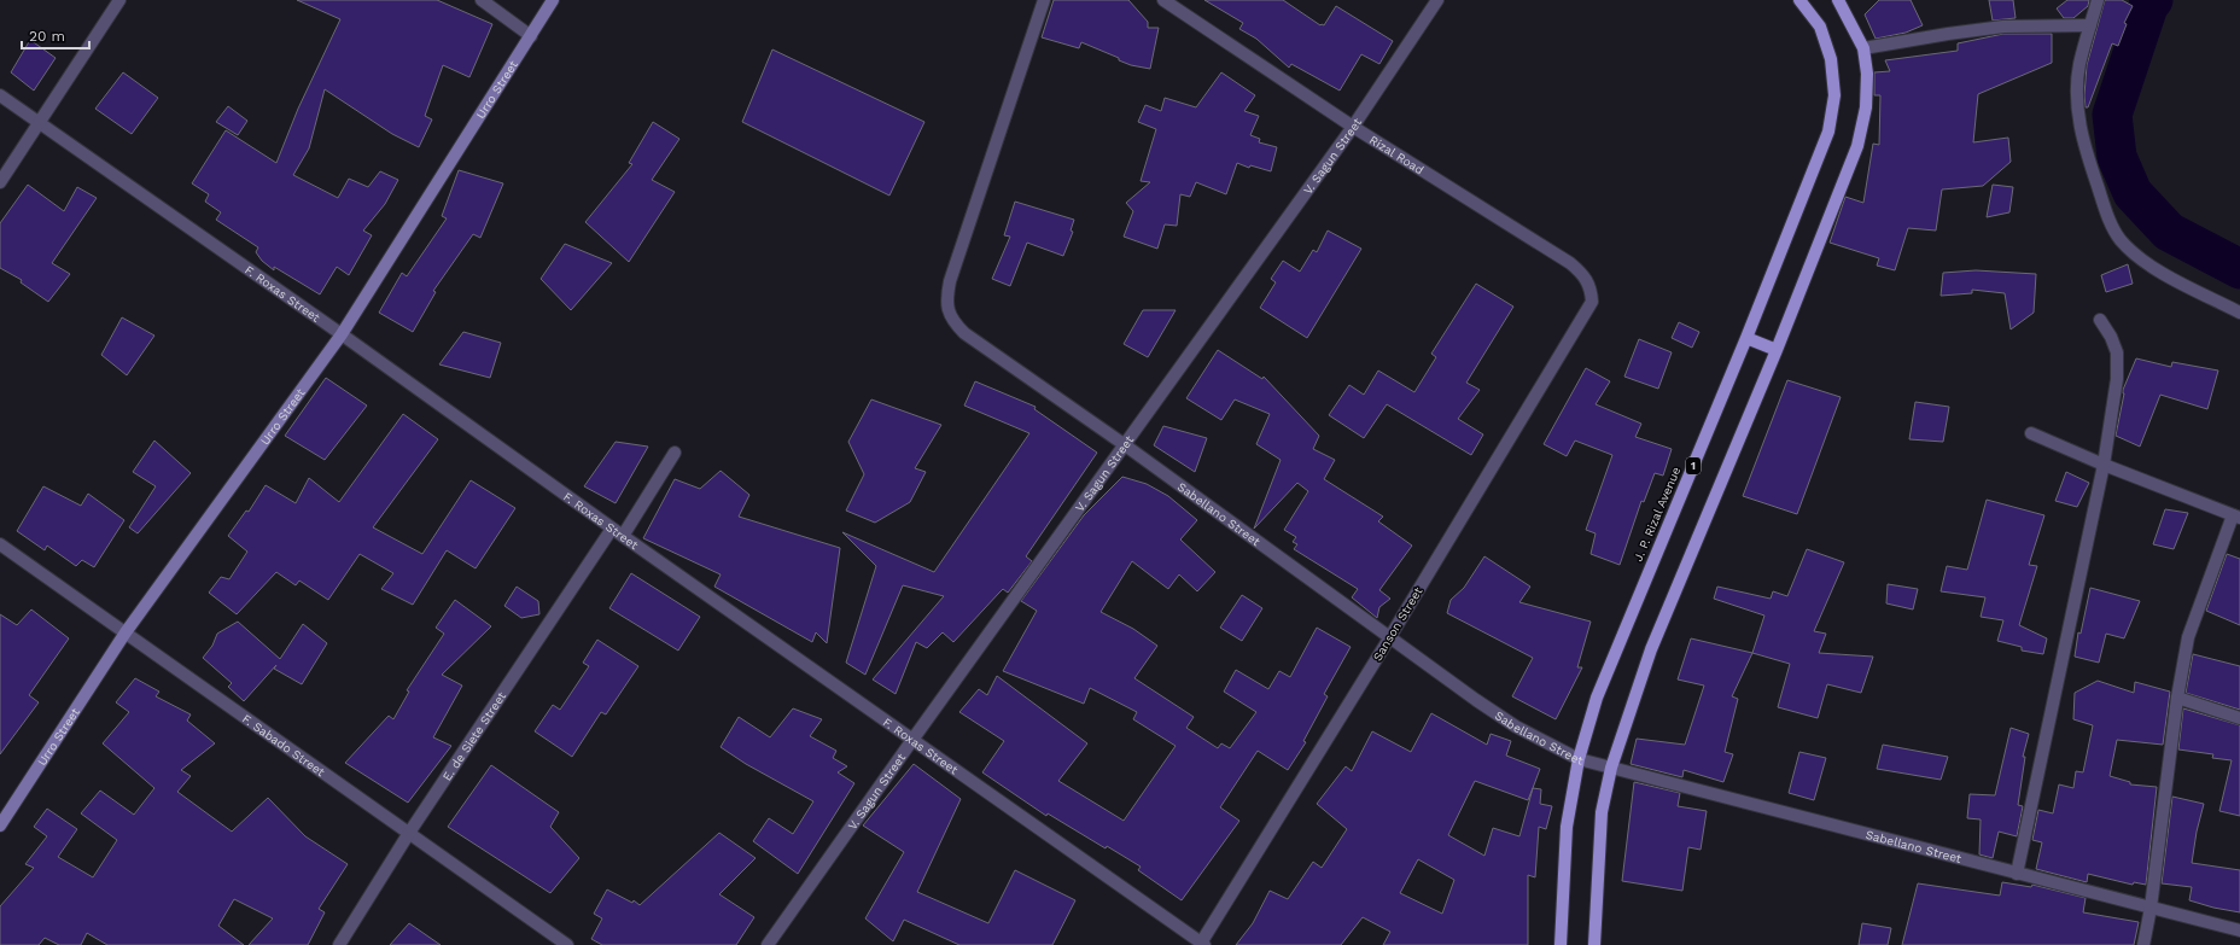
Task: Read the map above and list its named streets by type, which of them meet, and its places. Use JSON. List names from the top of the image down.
{
  "streets": {
    "main road": ["1", "J. P. Rizal Avenue"],
    "street": [
      "Urro Street",
      "Rizal Road",
      "V. Sagun Street",
      "F. Roxas Street",
      "Sabellano Street",
      "Sanson Street",
      "E. de Siete Street",
      "F. Sabado Street"
    ]
  },
  "crossings": [
    ["Urro Street", "F. Roxas Street"],
    ["Urro Street", "F. Sabado Street"],
    ["Rizal Road", "V. Sagun Street"],
    ["Rizal Road", "Sanson Street"],
    ["V. Sagun Street", "F. Roxas Street"],
    ["V. Sagun Street", "Sabellano Street"],
    ["F. Roxas Street", "Sanson Street"],
    ["F. Roxas Street", "E. de Siete Street"],
    ["Sabellano Street", "J. P. Rizal Avenue"],
    ["Sabellano Street", "Sanson Street"],
    ["E. de Siete Street", "F. Sabado Street"]
  ],
  "scale_bar": "20 m"
}
